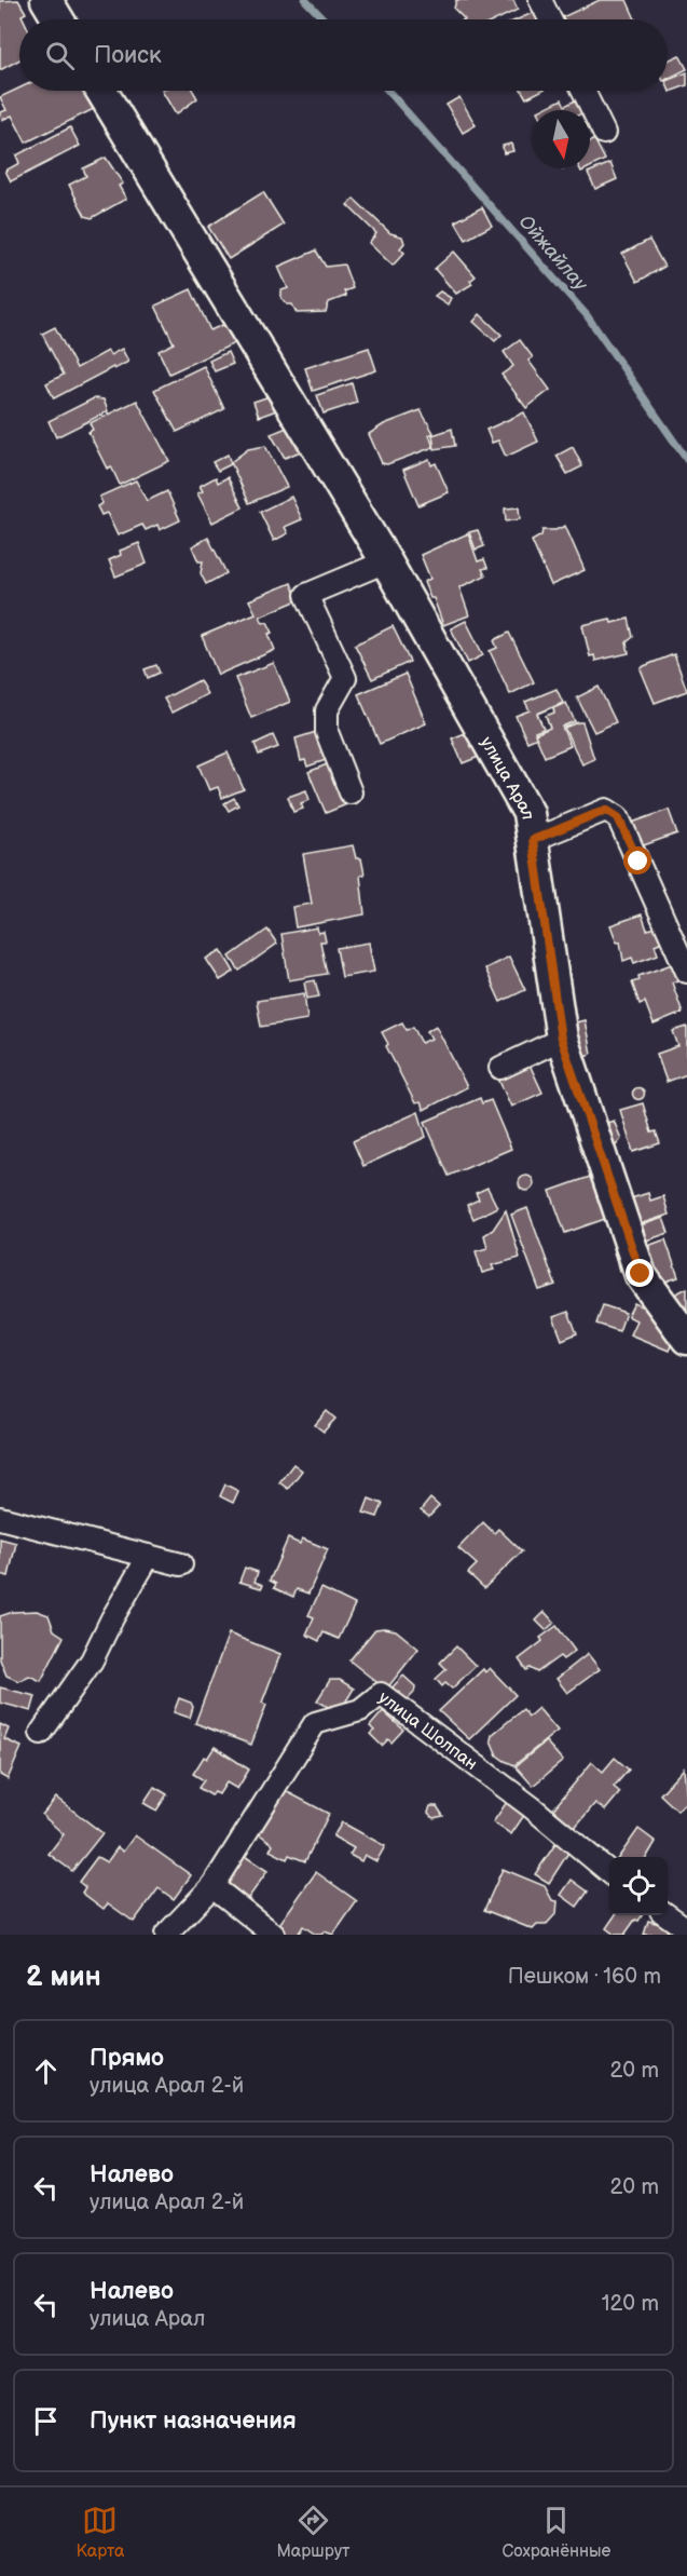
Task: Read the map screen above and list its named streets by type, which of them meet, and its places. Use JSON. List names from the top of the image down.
{
  "streets": {
    "street": ["улица Арал", "улица Шолпан"]
  },
  "water": ["Ойжайлау"],
  "north": "bottom",
  "page": {
    "search": "Поиск",
    "heading": ["2 мин", "Пешком · 160 m"],
    "list": [
      ["Прямо", "улица Арал 2-й", "20 m"],
      ["Налево", "улица Арал 2-й", "20 m"],
      ["Налево", "улица Арал", "120 m"],
      "Пункт назначения"
    ],
    "nav": ["Карта", "Маршрут", "Сохранённые"]
  }
}
